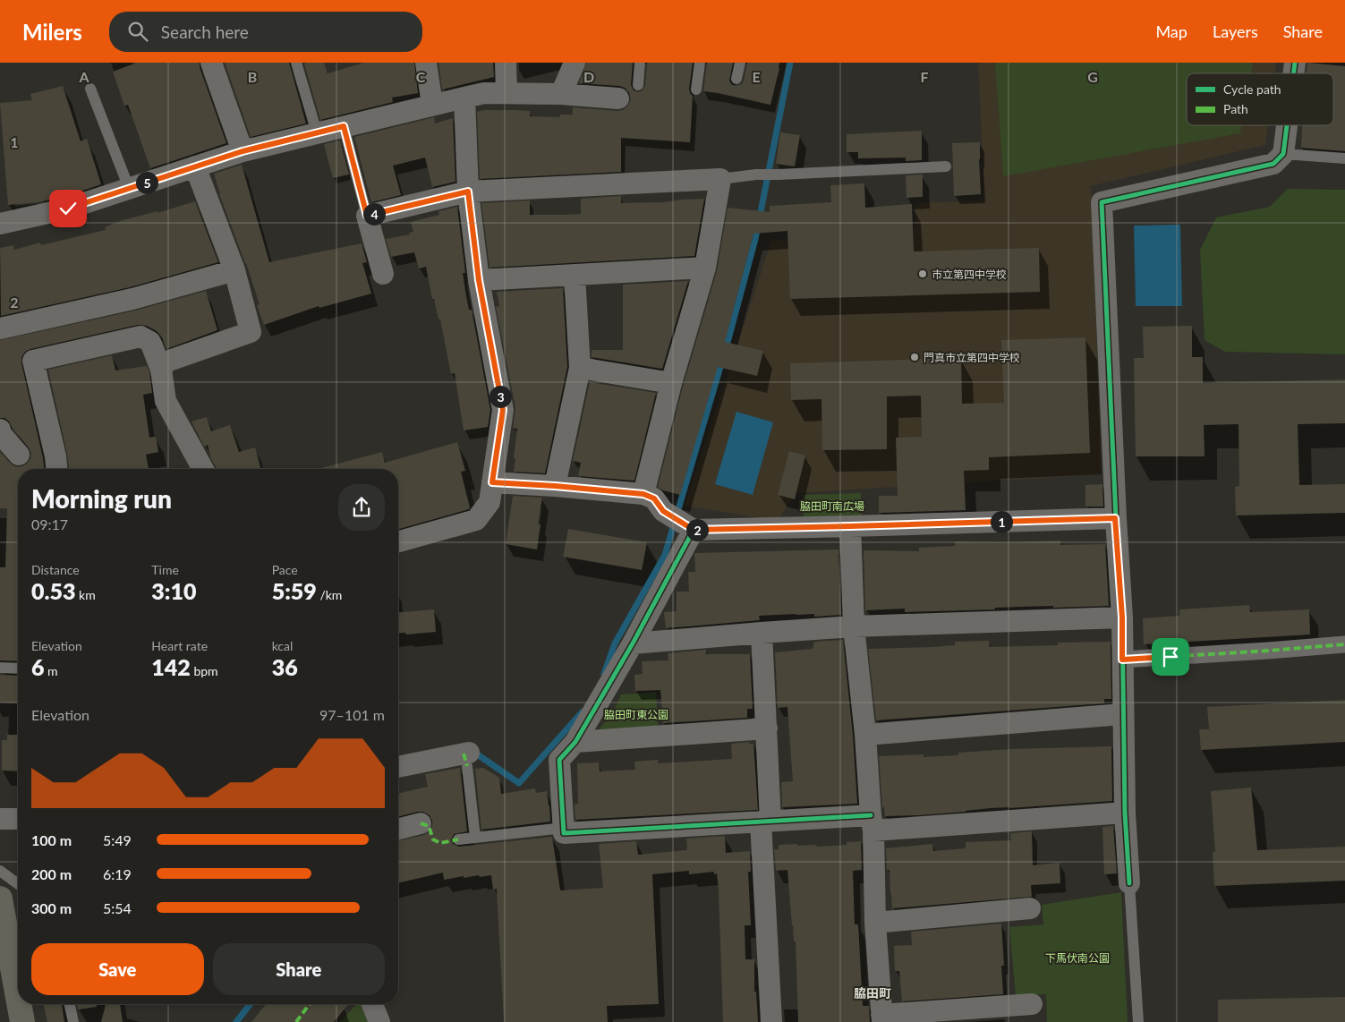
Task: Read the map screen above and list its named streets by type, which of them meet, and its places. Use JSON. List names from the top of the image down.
{
  "districts": ["脇田町"],
  "parks": ["脇田町南広場", "脇田町東公園", "下馬伏南公園"],
  "places": ["市立第四中学校", "門真市立第四中学校"],
  "legend": ["Cycle path", "Path"],
  "page": {
    "header": "Milers",
    "search": "Search here",
    "nav": ["Map", "Layers", "Share"],
    "pins": [
      "5",
      "4",
      "3",
      "1",
      "2"
    ],
    "heading": ["Morning run", "09:17"],
    "stats": [
      ["Distance", "0.53 km"],
      ["Time", "3:10"],
      ["Pace", "5:59 /km"],
      ["Elevation", "6 m"],
      ["Heart rate", "142 bpm"],
      ["kcal", "36"]
    ],
    "chart": ["Elevation", "97–101 m"],
    "list": [
      {
        "name": "100 m",
        "note": "5:49"
      },
      {
        "name": "200 m",
        "note": "6:19"
      },
      {
        "name": "300 m",
        "note": "5:54"
      }
    ],
    "buttons": ["Save", "Share"]
  },
  "grid": {
    "columns": [
      "A",
      "B",
      "C",
      "D",
      "E",
      "F",
      "G"
    ],
    "rows": ["1", "2"]
  }
}
